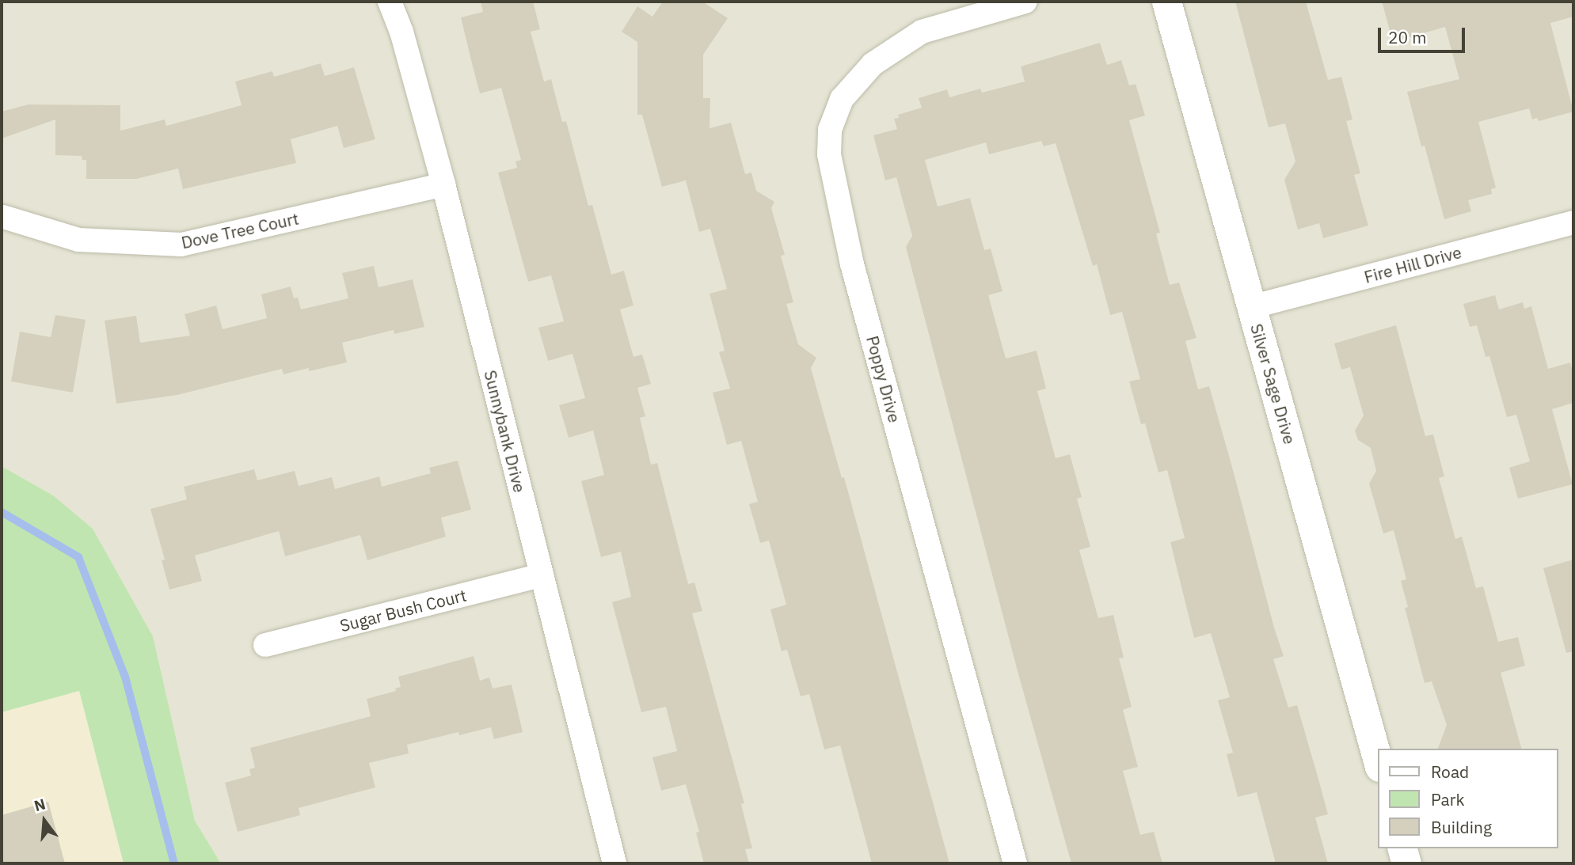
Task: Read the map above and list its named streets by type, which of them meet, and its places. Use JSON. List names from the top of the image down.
{
  "streets": {
    "street": [
      "Dove Tree Court",
      "Fire Hill Drive",
      "Poppy Drive",
      "Silver Sage Drive",
      "Sunnybank Drive",
      "Sugar Bush Court"
    ]
  },
  "crossings": [
    ["Dove Tree Court", "Sunnybank Drive"],
    ["Fire Hill Drive", "Silver Sage Drive"],
    ["Sunnybank Drive", "Sugar Bush Court"]
  ],
  "legend": ["Road", "Park", "Building"],
  "scale_bar": "20 m",
  "north": "top"
}
